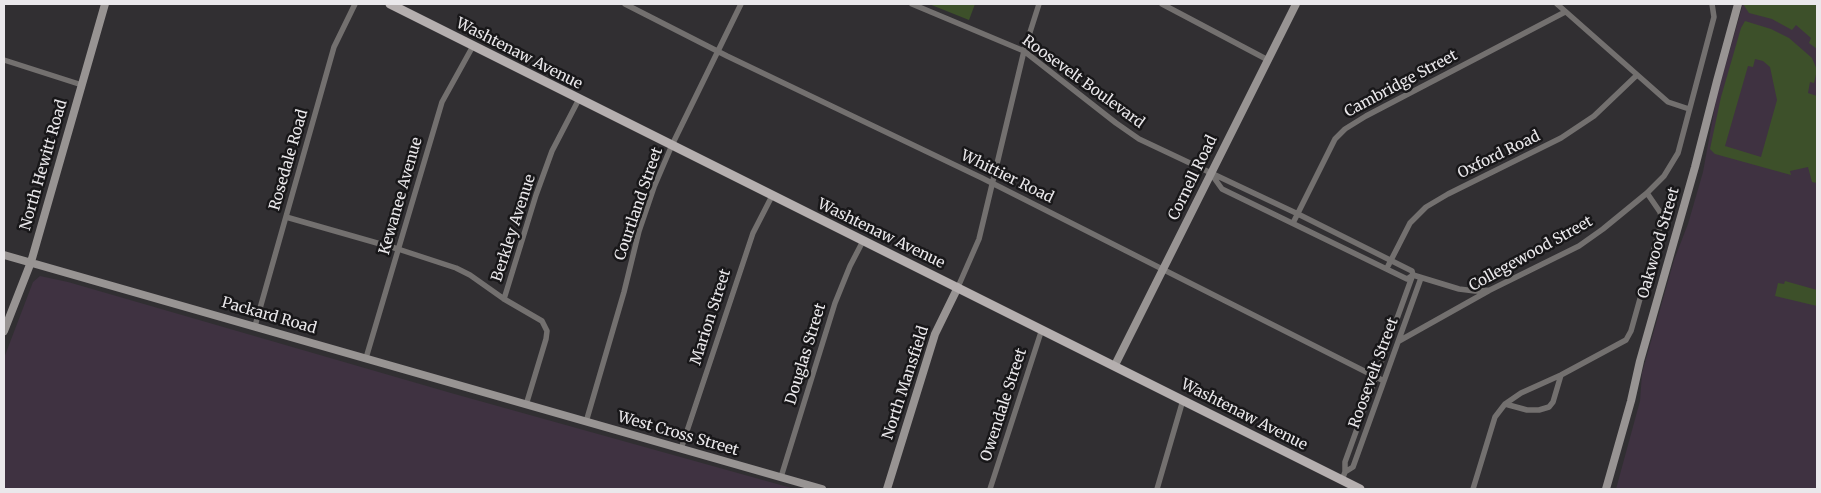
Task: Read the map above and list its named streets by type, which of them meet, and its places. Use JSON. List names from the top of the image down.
{
  "streets": {
    "main road": [
      "Washtenaw Avenue",
      "North Hewitt Road",
      "Cornell Road",
      "Oakwood Street",
      "Packard Road",
      "North Mansfield",
      "West Cross Street"
    ],
    "street": [
      "Roosevelt Boulevard",
      "Cambridge Street",
      "Oxford Road",
      "Rosedale Road",
      "Whittier Road",
      "Kewanee Avenue",
      "Courtland Street",
      "Berkley Avenue",
      "Collegewood Street",
      "Marion Street",
      "Douglas Street",
      "Roosevelt Street",
      "Owendale Street"
    ]
  },
  "crossings": [
    ["Washtenaw Avenue", "Cornell Road"],
    ["Washtenaw Avenue", "Kewanee Avenue"],
    ["Washtenaw Avenue", "Courtland Street"],
    ["Washtenaw Avenue", "Berkley Avenue"],
    ["Washtenaw Avenue", "Marion Street"],
    ["Washtenaw Avenue", "Douglas Street"],
    ["Washtenaw Avenue", "Roosevelt Street"],
    ["Washtenaw Avenue", "North Mansfield"],
    ["Washtenaw Avenue", "Owendale Street"],
    ["Roosevelt Boulevard", "Cambridge Street"],
    ["Roosevelt Boulevard", "Oxford Road"],
    ["Roosevelt Boulevard", "Cornell Road"],
    ["Roosevelt Boulevard", "Collegewood Street"],
    ["Roosevelt Boulevard", "Roosevelt Street"],
    ["Rosedale Road", "Packard Road"],
    ["North Hewitt Road", "Packard Road"],
    ["Whittier Road", "Cornell Road"],
    ["Whittier Road", "Courtland Street"],
    ["Whittier Road", "Roosevelt Street"],
    ["Kewanee Avenue", "Packard Road"],
    ["Courtland Street", "West Cross Street"],
    ["Berkley Avenue", "Packard Road"],
    ["Berkley Avenue", "West Cross Street"],
    ["Oakwood Street", "Collegewood Street"],
    ["Collegewood Street", "Roosevelt Street"],
    ["Packard Road", "West Cross Street"],
    ["Marion Street", "West Cross Street"],
    ["Douglas Street", "West Cross Street"]
  ]
}
